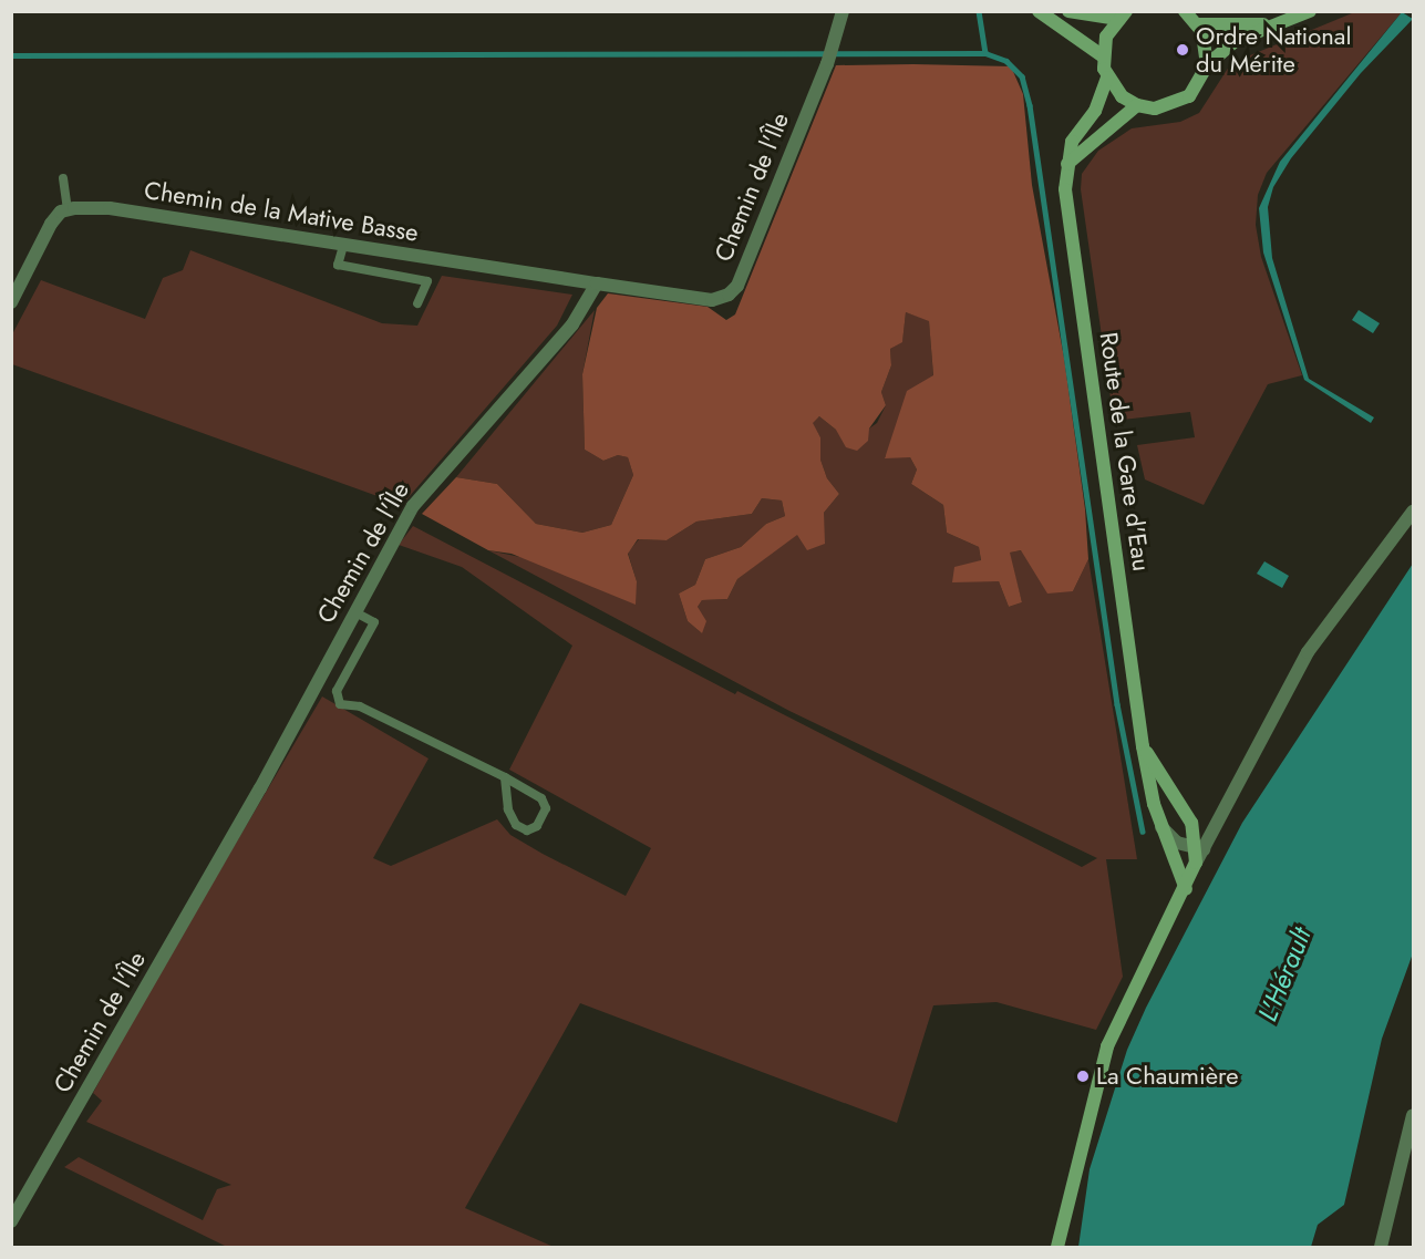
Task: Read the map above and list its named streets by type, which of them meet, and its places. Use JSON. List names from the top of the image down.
{
  "streets": {
    "main road": ["Route de la Gare d'Eau"],
    "street": ["Chemin de l'Île", "Chemin de la Mative Basse"]
  },
  "crossings": [
    ["Chemin de l'Île", "Chemin de la Mative Basse"]
  ],
  "water": ["L'Hérault"],
  "places": ["Ordre National du Mérite", "La Chaumière"]
}
